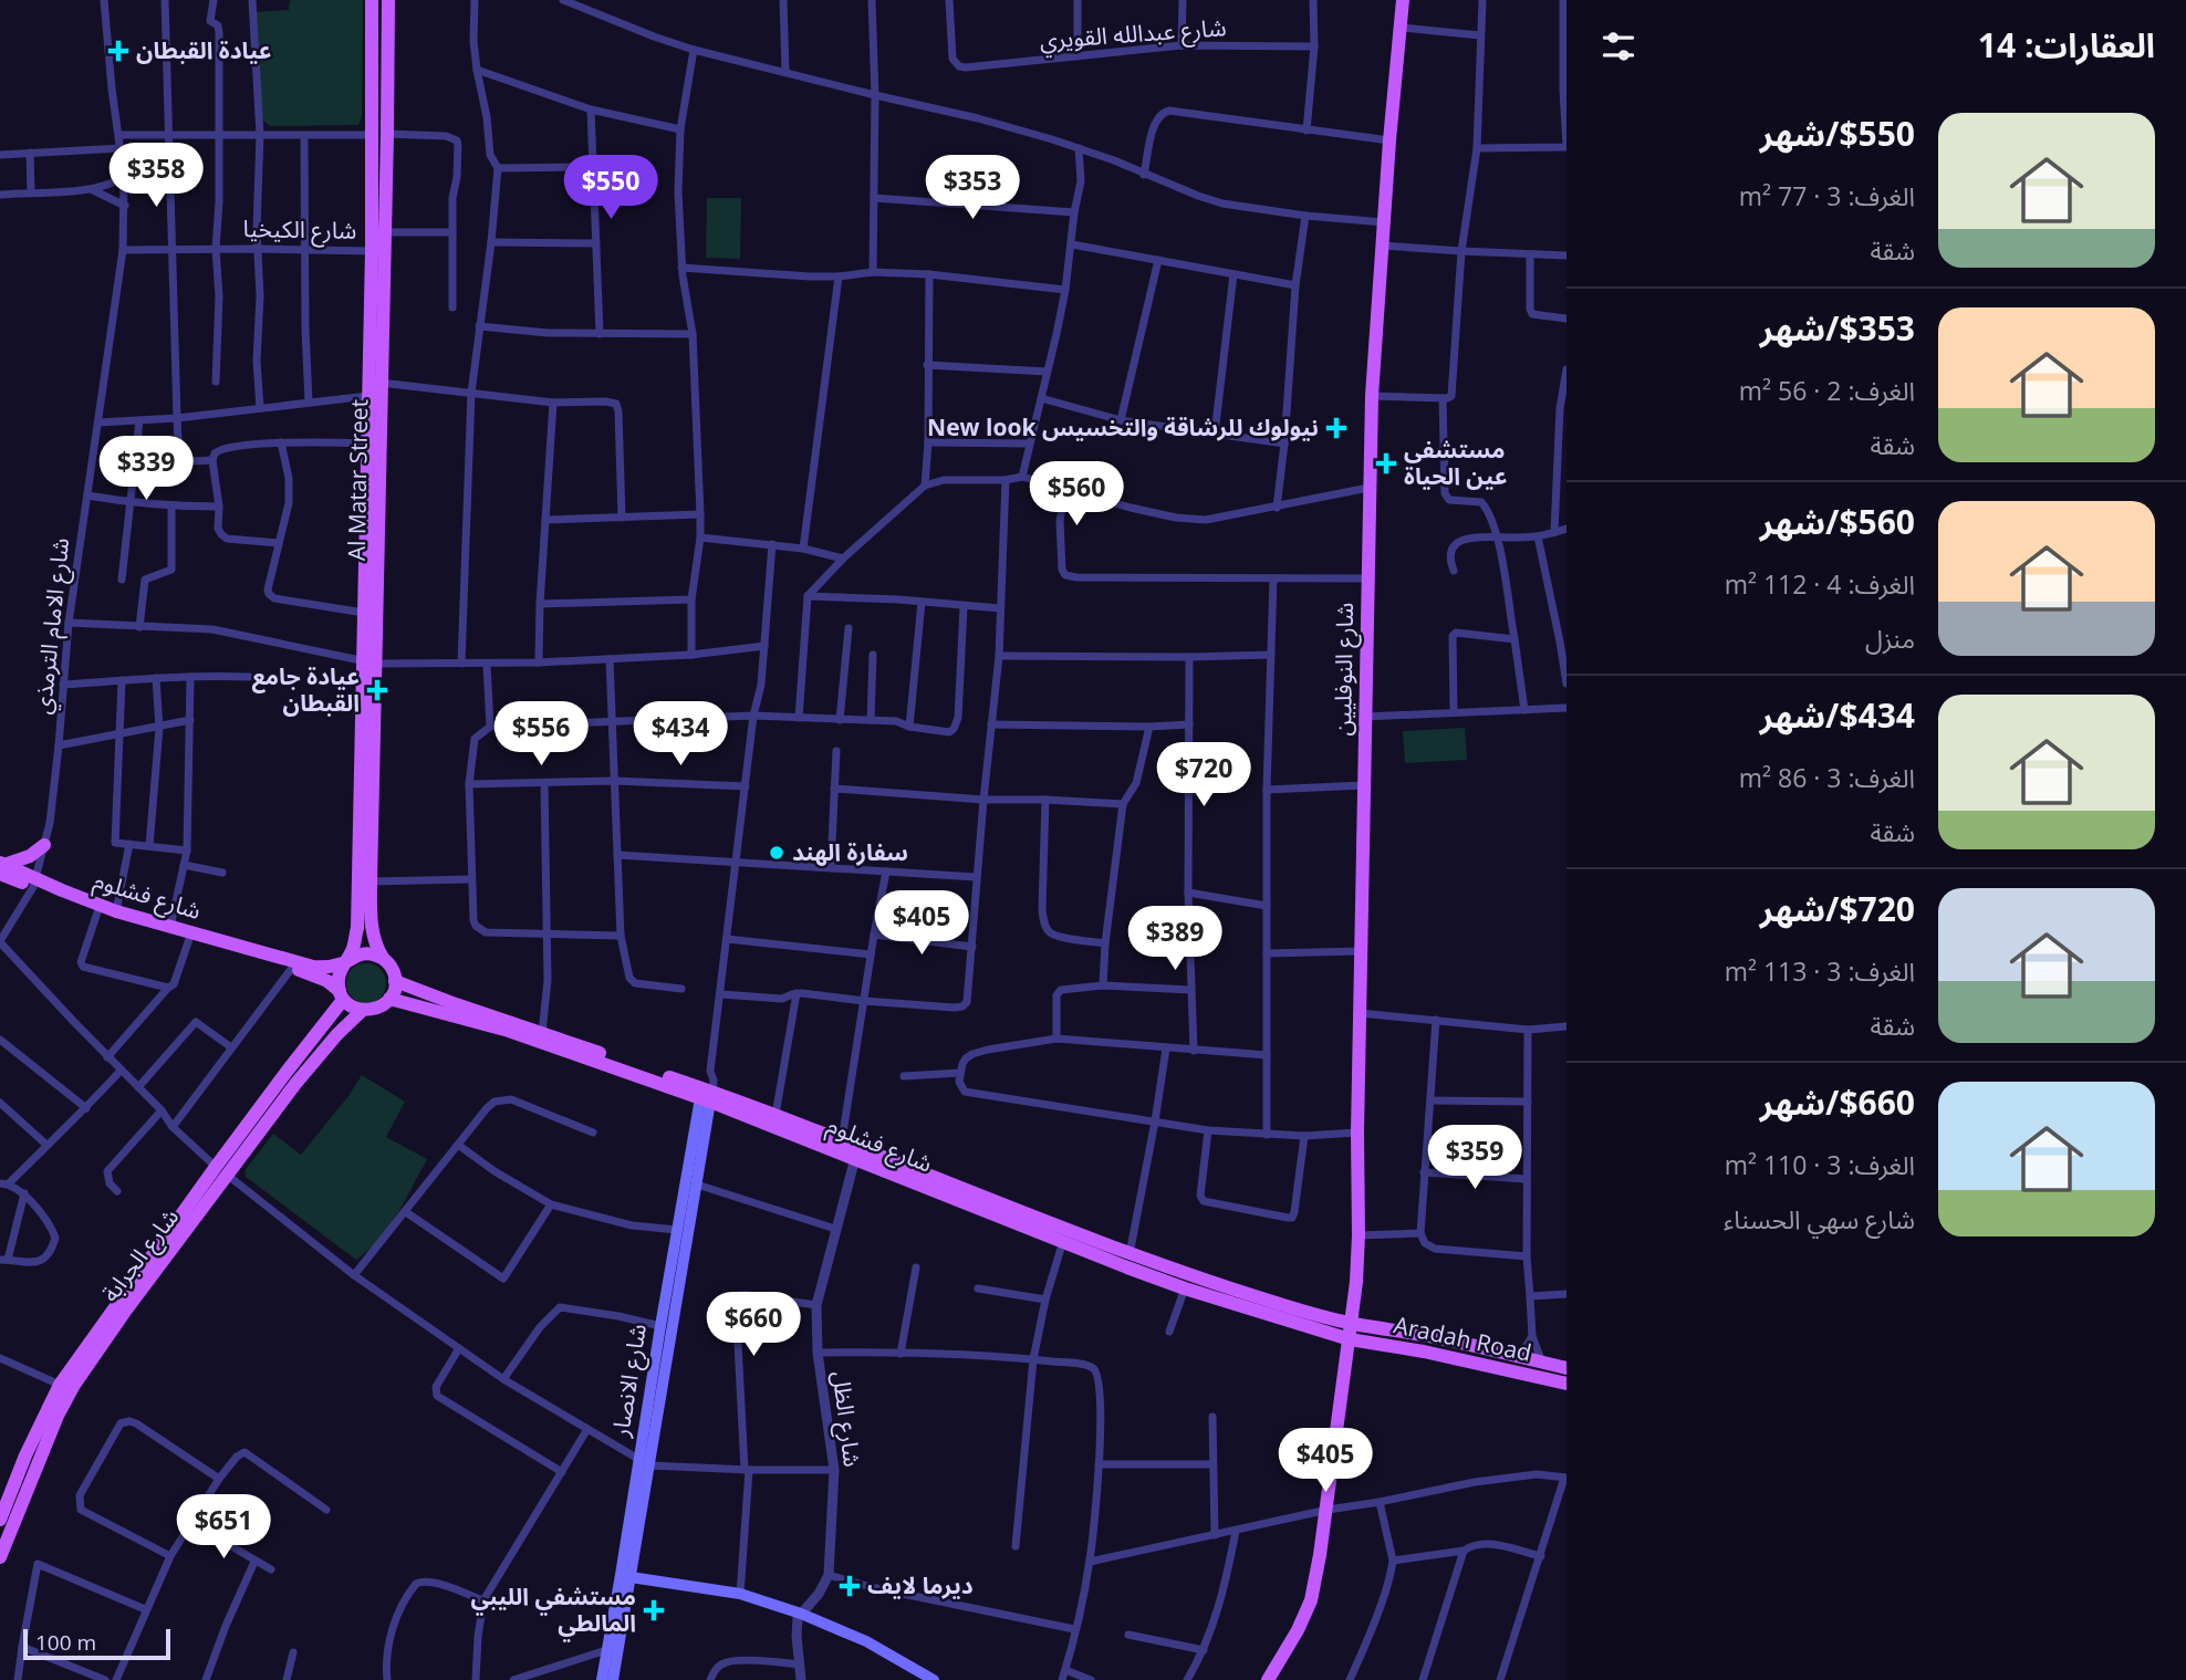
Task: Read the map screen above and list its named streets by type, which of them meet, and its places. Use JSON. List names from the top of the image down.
{
  "streets": {
    "main road": [
      "Al Matar Street",
      "شارع النوفليين",
      "شارع فشلوم",
      "شارع الجرابة",
      "Aradah Road",
      "شارع الانصار"
    ],
    "street": [
      "شارع عبدالله القويري",
      "شارع الكيخيا",
      "شارع الامام الترمذي",
      "شارع الظل"
    ]
  },
  "crossings": [
    ["شارع الكيخيا", "Al Matar Street"],
    ["شارع الكيخيا", "شارع الامام الترمذي"],
    ["Al Matar Street", "شارع فشلوم"],
    ["Al Matar Street", "شارع الجرابة"],
    ["شارع الامام الترمذي", "شارع فشلوم"],
    ["شارع النوفليين", "شارع فشلوم"],
    ["شارع النوفليين", "Aradah Road"],
    ["شارع فشلوم", "شارع الجرابة"],
    ["شارع فشلوم", "Aradah Road"],
    ["شارع فشلوم", "شارع الانصار"],
    ["شارع فشلوم", "شارع الظل"]
  ],
  "places": {
    "health": [
      "عيادة القبطان",
      "New look نيولوك للرشاقة والتخسيس",
      "مستشفى عين الحياة",
      "عيادة جامع القبطان",
      "ديرما لايف",
      "مستشفي الليبي المالطي"
    ],
    "other": ["سفارة الهند"]
  },
  "scale_bar": "100 m",
  "page": {
    "heading": "العقارات: 14",
    "list": [
      {
        "name": "$550/شهر",
        "note": "الغرف: 3 · 77 m² · شقة"
      },
      {
        "name": "$353/شهر",
        "note": "الغرف: 2 · 56 m² · شقة"
      },
      {
        "name": "$560/شهر",
        "note": "الغرف: 4 · 112 m² · منزل"
      },
      {
        "name": "$434/شهر",
        "note": "الغرف: 3 · 86 m² · شقة"
      },
      {
        "name": "$720/شهر",
        "note": "الغرف: 3 · 113 m² · شقة"
      },
      {
        "name": "$660/شهر",
        "note": "الغرف: 3 · 110 m² · شارع سهي الحسناء"
      }
    ],
    "price": [
      "$358",
      "$550",
      "$353",
      "$339",
      "$560",
      "$556",
      "$434",
      "$720",
      "$405",
      "$389",
      "$359",
      "$660",
      "$405",
      "$651"
    ],
    "scale": "100 m"
  }
}
